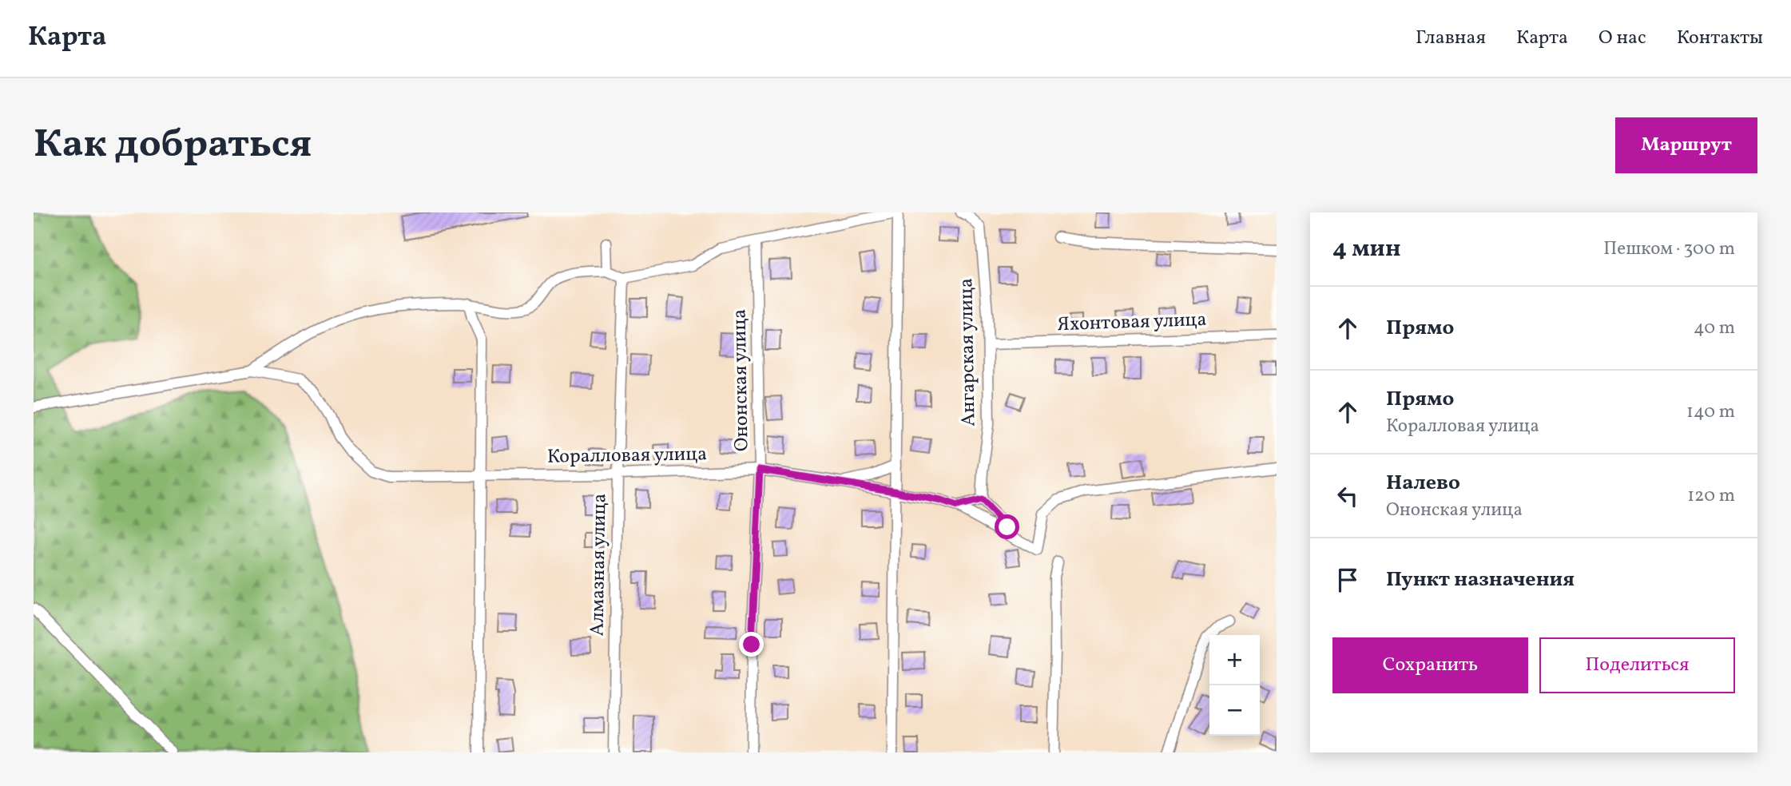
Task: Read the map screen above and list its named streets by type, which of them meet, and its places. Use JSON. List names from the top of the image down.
{
  "streets": {
    "street": [
      "Яхонтовая улица",
      "Ангарская улица",
      "Ононская улица",
      "Коралловая улица",
      "Алмазная улица"
    ]
  },
  "crossings": [
    ["Яхонтовая улица", "Ангарская улица"],
    ["Ононская улица", "Коралловая улица"],
    ["Коралловая улица", "Алмазная улица"]
  ],
  "page": {
    "header": "Карта",
    "nav": [
      "Главная",
      "Карта",
      "О нас",
      "Контакты"
    ],
    "buttons": [
      "Маршрут",
      ["Сохранить", "Поделиться"]
    ],
    "title": "Как добраться",
    "heading": ["4 мин", "Пешком · 300 m"],
    "list": [
      ["Прямо", "40 m"],
      ["Прямо", "Коралловая улица", "140 m"],
      ["Налево", "Ононская улица", "120 m"],
      "Пункт назначения"
    ],
    "map_buttons": ["+", "−"]
  }
}
